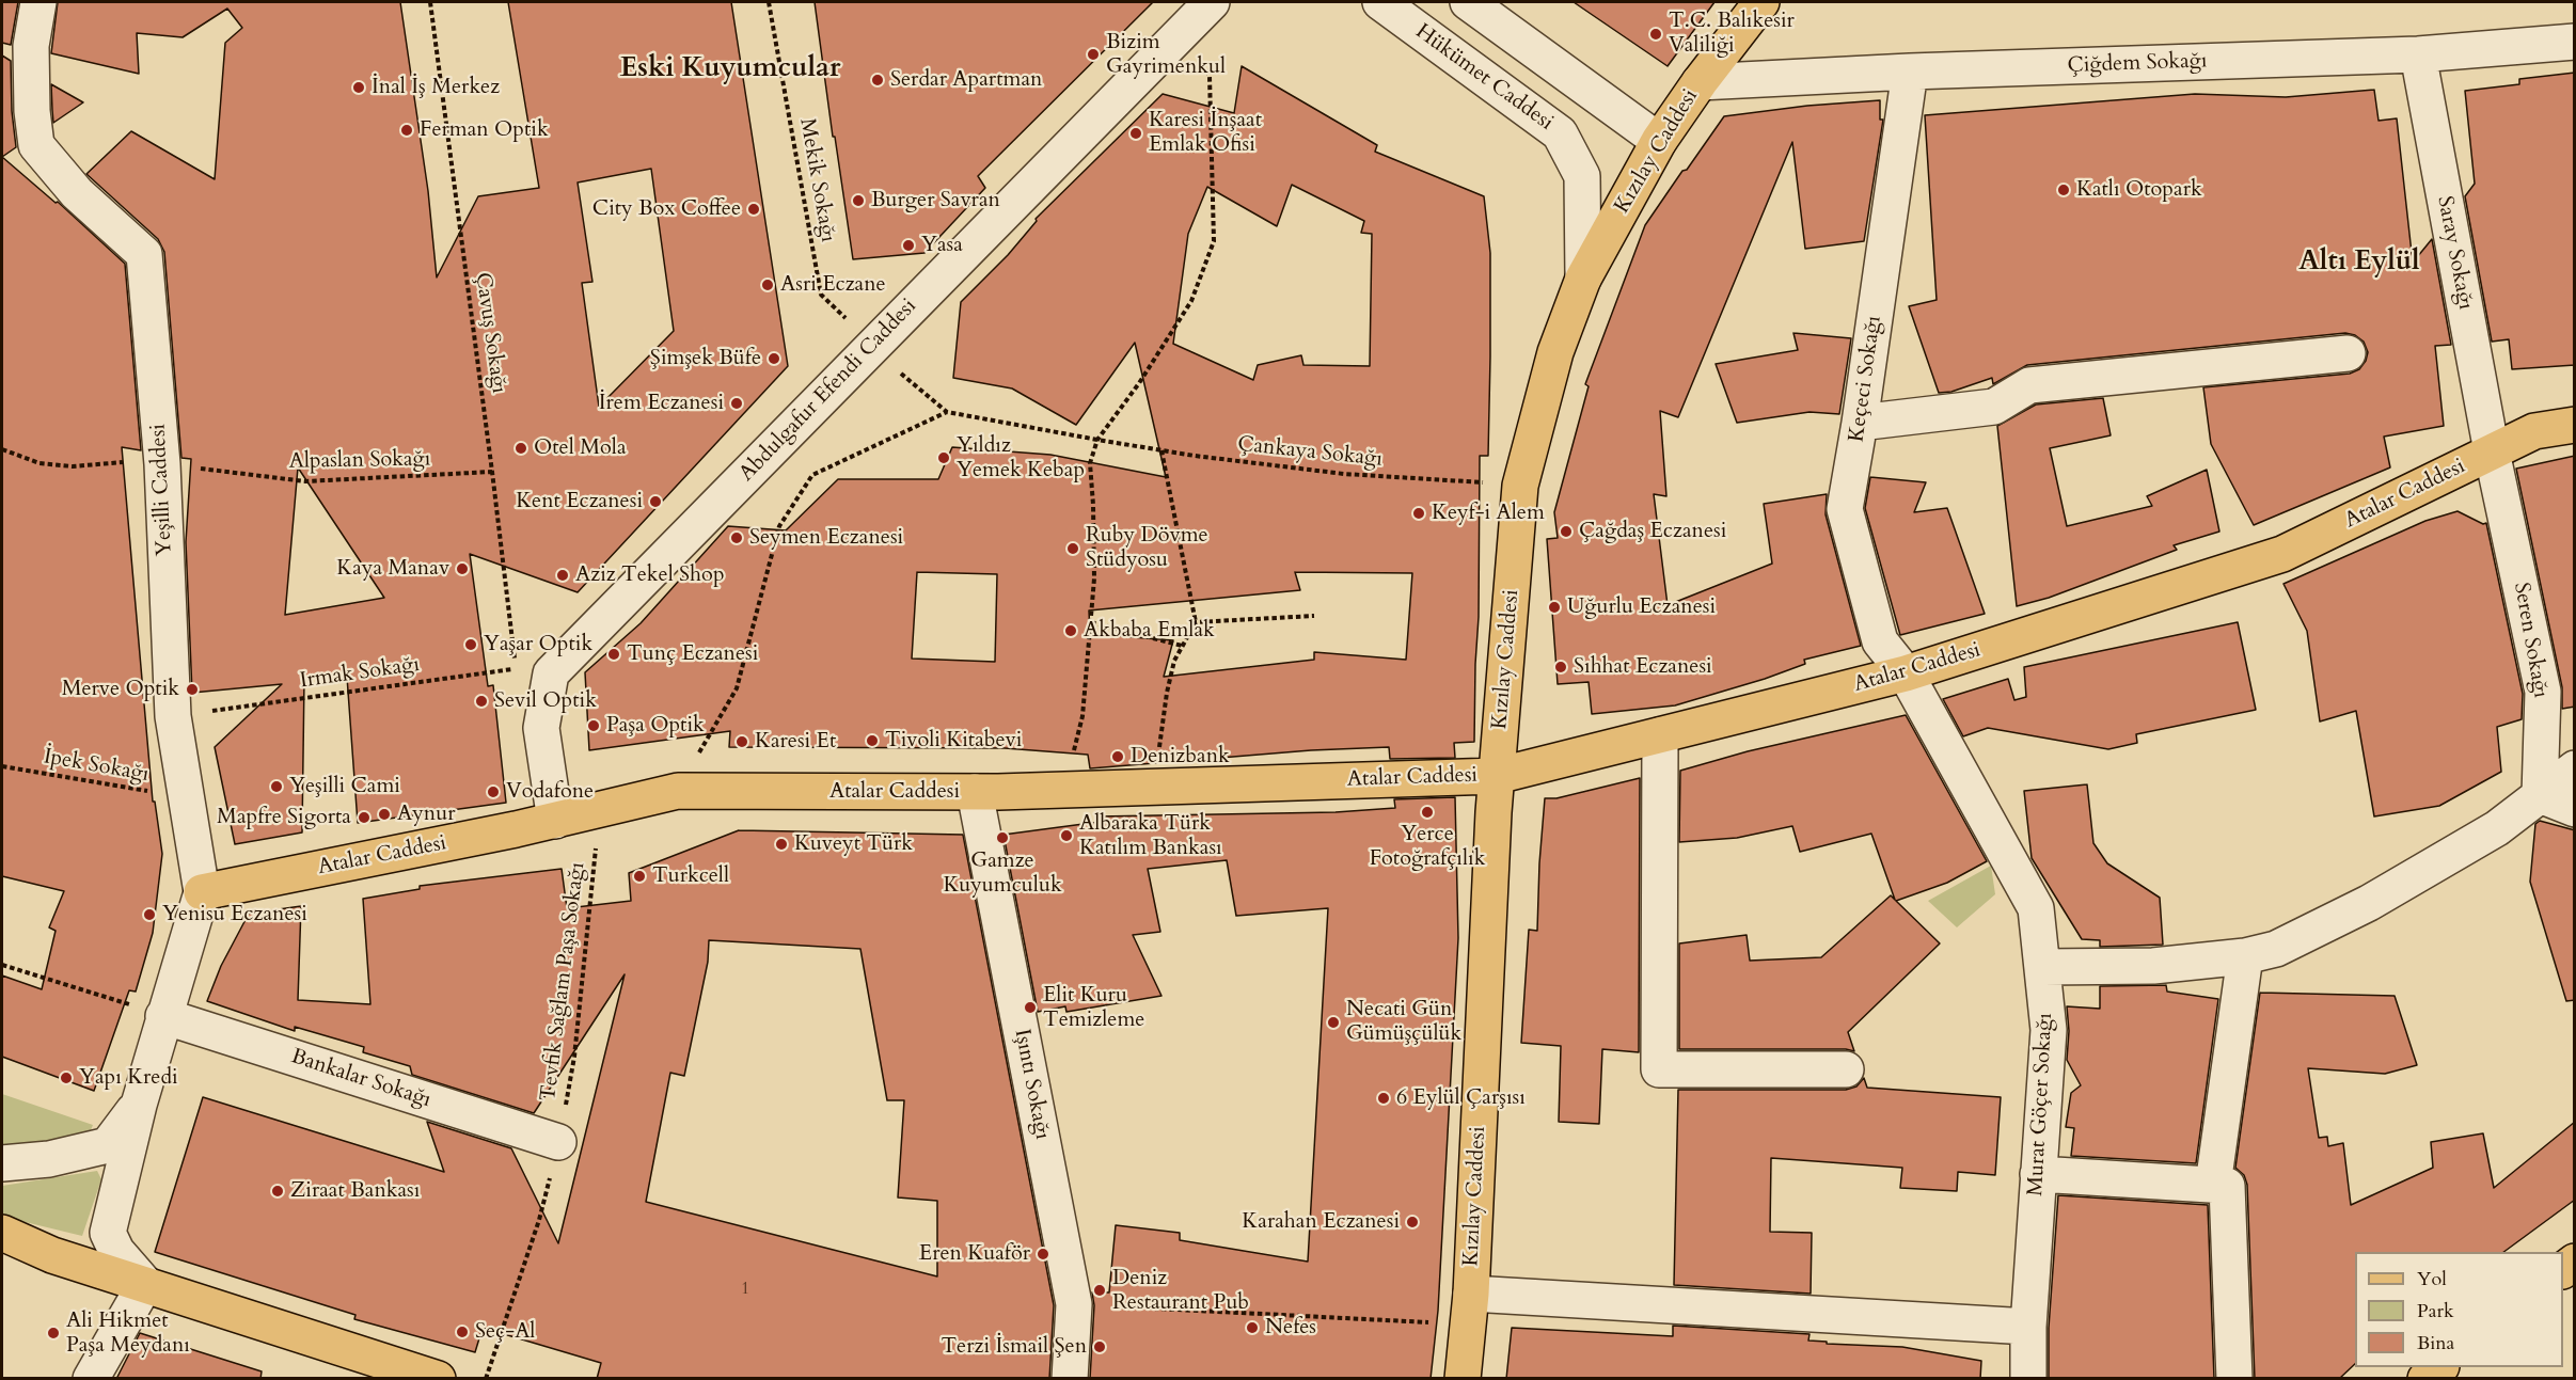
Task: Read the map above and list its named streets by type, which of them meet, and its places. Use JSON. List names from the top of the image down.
{
  "streets": {
    "main road": ["Kızılay Caddesi", "Atalar Caddesi"],
    "street": [
      "Çiğdem Sokağı",
      "Hükümet Caddesi",
      "Saray Sokağı",
      "Keçeci Sokağı",
      "Abdulgafur Efendi Caddesi",
      "Yeşilli Caddesi",
      "Seren Sokağı",
      "Bankalar Sokağı",
      "Işıntı Sokağı",
      "Murat Göçer Sokağı"
    ],
    "path": [
      "Mekik Sokağı",
      "Çavuş Sokağı",
      "Çankaya Sokağı",
      "Alpaslan Sokağı",
      "Irmak Sokağı",
      "İpek Sokağı",
      "Tevfik Sağlam Paşa Sokağı"
    ]
  },
  "crossings": [
    ["Çiğdem Sokağı", "Kızılay Caddesi"],
    ["Çiğdem Sokağı", "Saray Sokağı"],
    ["Çiğdem Sokağı", "Keçeci Sokağı"],
    ["Hükümet Caddesi", "Kızılay Caddesi"],
    ["Kızılay Caddesi", "Çankaya Sokağı"],
    ["Kızılay Caddesi", "Atalar Caddesi"],
    ["Mekik Sokağı", "Abdulgafur Efendi Caddesi"],
    ["Mekik Sokağı", "Çankaya Sokağı"],
    ["Saray Sokağı", "Atalar Caddesi"],
    ["Saray Sokağı", "Seren Sokağı"],
    ["Çavuş Sokağı", "Alpaslan Sokağı"],
    ["Çavuş Sokağı", "Irmak Sokağı"],
    ["Keçeci Sokağı", "Atalar Caddesi"],
    ["Keçeci Sokağı", "Murat Göçer Sokağı"],
    ["Abdulgafur Efendi Caddesi", "Atalar Caddesi"],
    ["Alpaslan Sokağı", "Yeşilli Caddesi"],
    ["Yeşilli Caddesi", "Atalar Caddesi"],
    ["Yeşilli Caddesi", "Irmak Sokağı"],
    ["Yeşilli Caddesi", "İpek Sokağı"],
    ["Yeşilli Caddesi", "Bankalar Sokağı"],
    ["Atalar Caddesi", "Seren Sokağı"],
    ["Atalar Caddesi", "Tevfik Sağlam Paşa Sokağı"],
    ["Atalar Caddesi", "Işıntı Sokağı"],
    ["Atalar Caddesi", "Murat Göçer Sokağı"],
    ["Tevfik Sağlam Paşa Sokağı", "Bankalar Sokağı"]
  ],
  "districts": ["Eski Kuyumcular", "Altı Eylül"],
  "places": [
    "T.C. Balıkesir Valiliği",
    "Bizim Gayrimenkul",
    "Serdar Apartman",
    "İnal İş Merkez",
    "Ferman Optik",
    "Karesi İnşaat Emlak Ofisi",
    "Katlı Otopark",
    "Burger Savran",
    "City Box Coffee",
    "Yasa",
    "Asri Eczane",
    "Şimşek Büfe",
    "İrem Eczanesi",
    "Otel Mola",
    "Yıldız Yemek Kebap",
    "Kent Eczanesi",
    "Keyf-i Alem",
    "Çağdaş Eczanesi",
    "Seymen Eczanesi",
    "Ruby Dövme Stüdyosu",
    "Kaya Manav",
    "Aziz Tekel Shop",
    "Uğurlu Eczanesi",
    "Akbaba Emlak",
    "Yaşar Optik",
    "Tunç Eczanesi",
    "Sıhhat Eczanesi",
    "Merve Optik",
    "Sevil Optik",
    "Paşa Optik",
    "Tivoli Kitabevi",
    "Karesi Et",
    "Denizbank",
    "Yeşilli Cami",
    "Vodafone",
    "Yerce Fotoğrafçılık",
    "Aynur",
    "Mapfre Sigorta",
    "Albaraka Türk Katılım Bankası",
    "Gamze Kuyumculuk",
    "Kuveyt Türk",
    "Turkcell",
    "Yenisu Eczanesi",
    "Elit Kuru Temizleme",
    "Necati Gün Gümüşçülük",
    "Yapı Kredi",
    "6 Eylül Çarşısı",
    "Ziraat Bankası",
    "Karahan Eczanesi",
    "Eren Kuaför",
    "Deniz Restaurant Pub",
    "Nefes",
    "Seç-Al",
    "Ali Hikmet Paşa Meydanı",
    "Terzi İsmail Şen"
  ],
  "house_numbers": ["1"],
  "legend": ["Yol", "Park", "Bina"]
}
